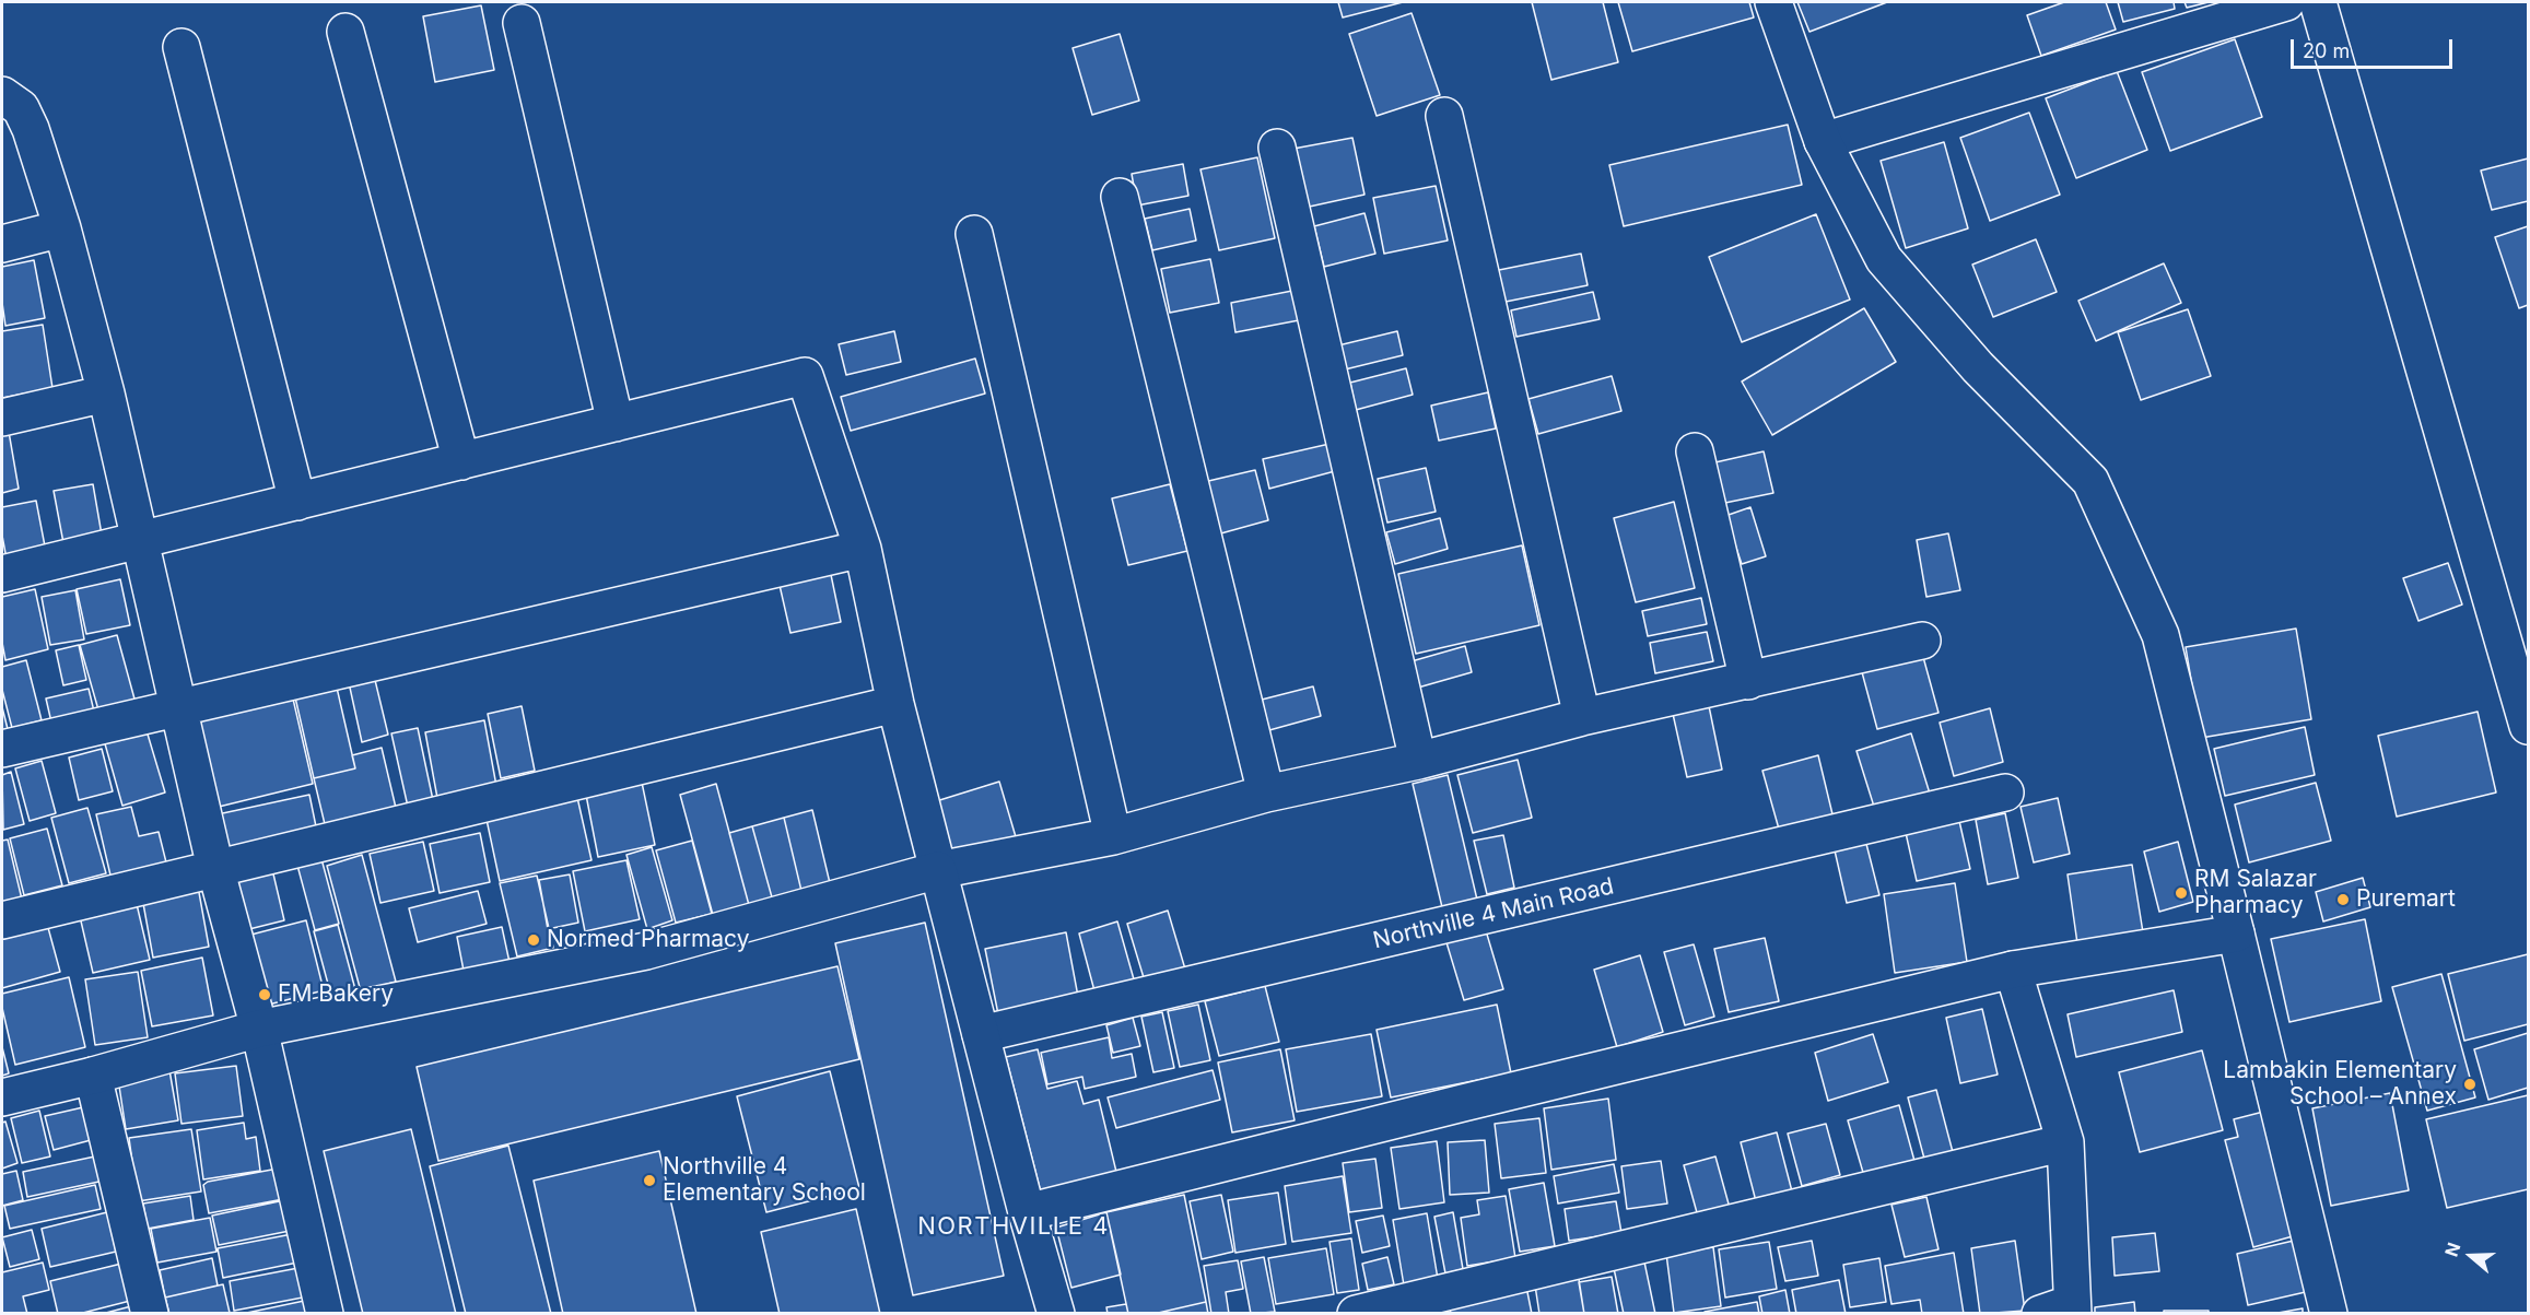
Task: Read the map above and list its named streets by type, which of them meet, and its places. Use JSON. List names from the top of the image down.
{
  "streets": {
    "street": ["Northville 4 Main Road"]
  },
  "districts": ["NORTHVILLE 4"],
  "places": [
    "RM Salazar Pharmacy",
    "Puremart",
    "Normed Pharmacy",
    "FM Bakery",
    "Lambakin Elementary School – Annex",
    "Northville 4 Elementary School"
  ],
  "scale_bar": "20 m",
  "north": "left"
}
